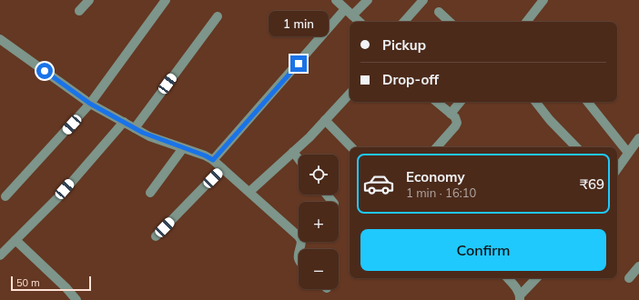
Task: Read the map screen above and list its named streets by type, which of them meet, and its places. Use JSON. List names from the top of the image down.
{
  "scale_bar": "50 m",
  "page": {
    "bubble": "1 min",
    "banner": ["Pickup", "Drop-off"],
    "list": [
      {
        "name": "Economy",
        "note": "1 min · 16:10",
        "value": "₹69"
      }
    ],
    "map_buttons": ["+", "−"],
    "buttons": "Confirm",
    "scale": "50 m"
  }
}
